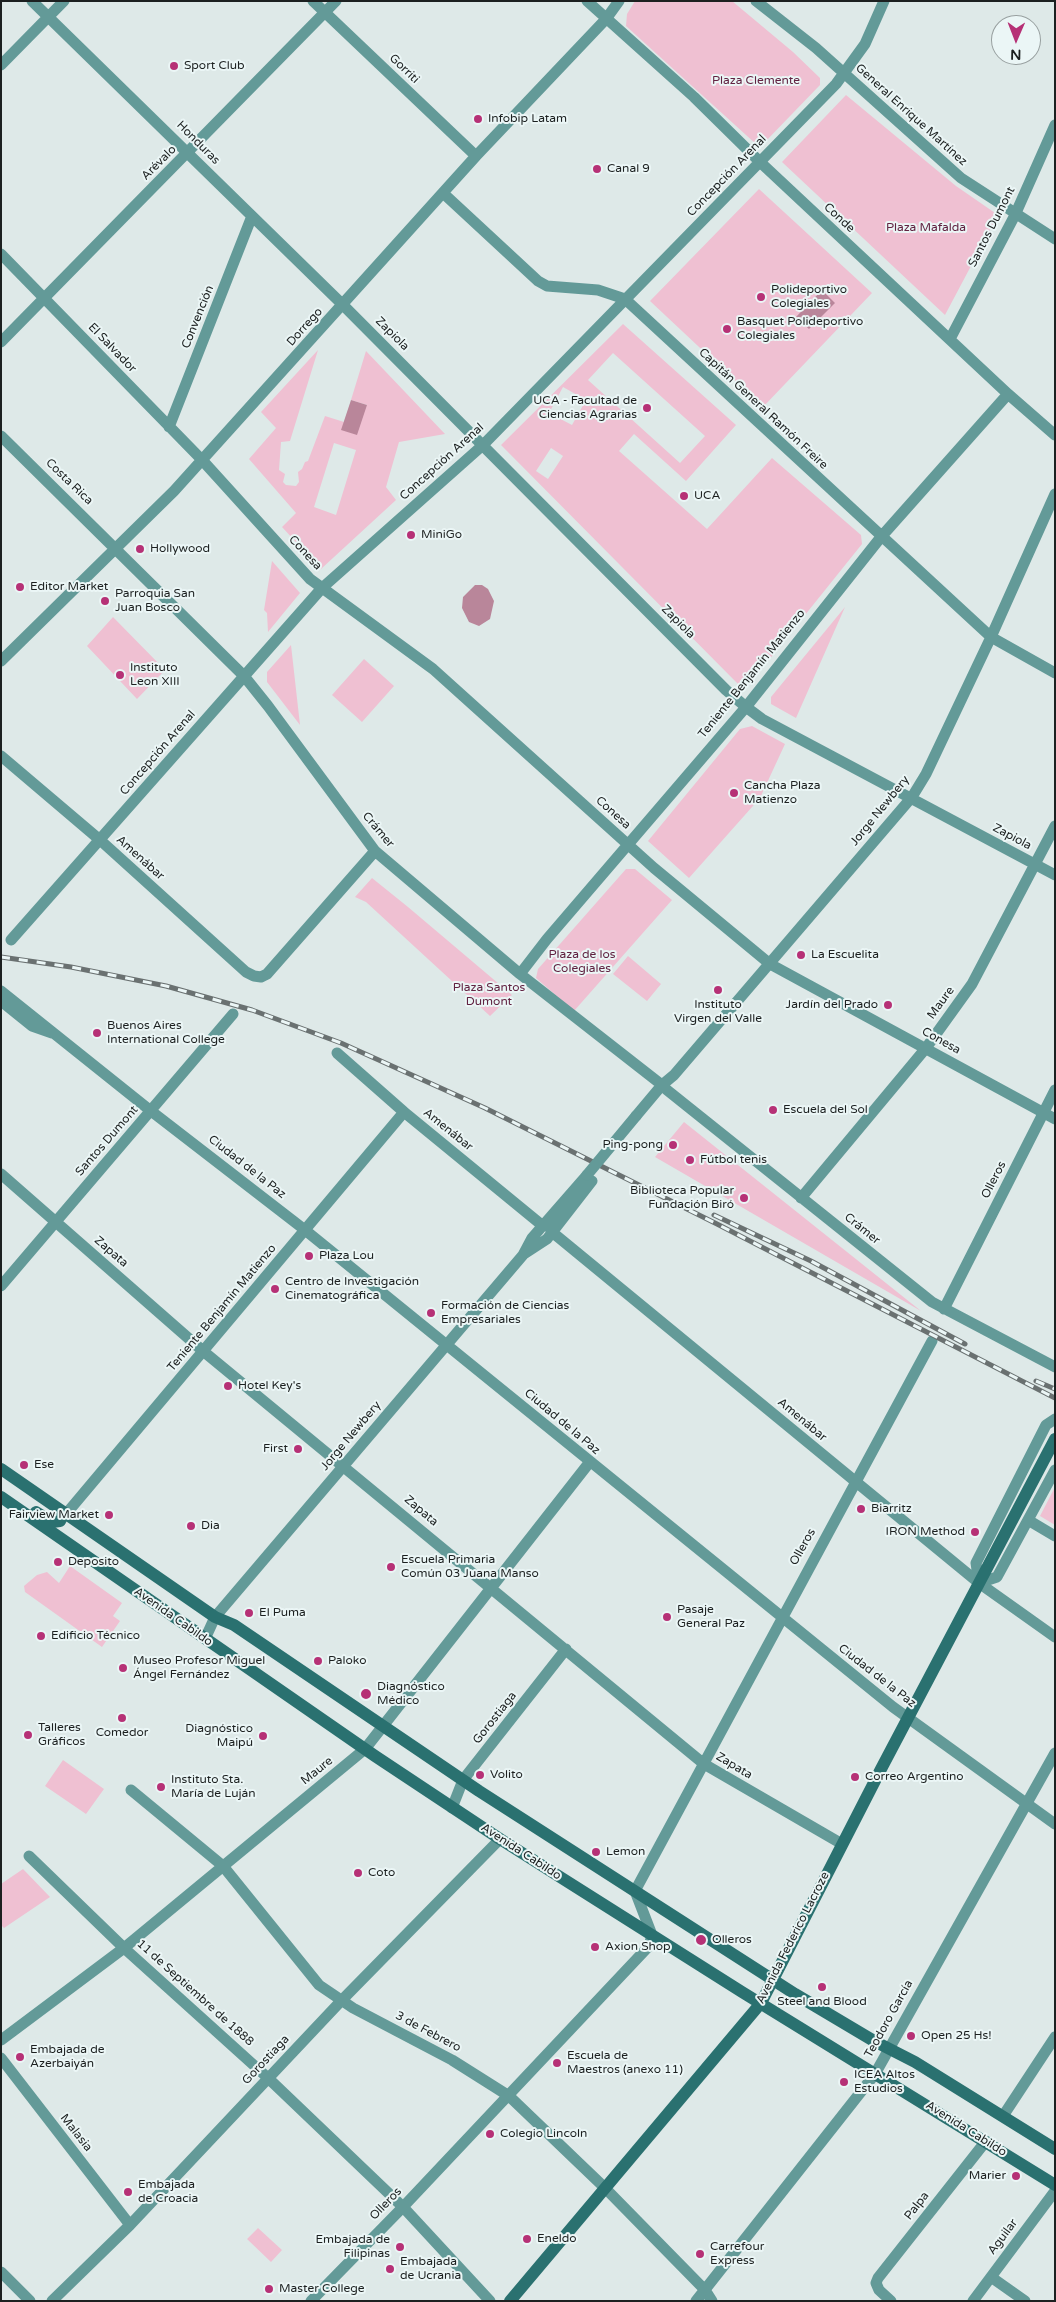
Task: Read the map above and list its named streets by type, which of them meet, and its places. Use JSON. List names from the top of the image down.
{
  "streets": {
    "main road": ["Avenida Cabildo", "Avenida Federico Lacroze"],
    "street": [
      "Gorriti",
      "General Enrique Martínez",
      "Honduras",
      "Arévalo",
      "Concepción Arenal",
      "Conde",
      "Santos Dumont",
      "Convención",
      "Dorrego",
      "Zapiola",
      "El Salvador",
      "Capitán General Ramón Freire",
      "Costa Rica",
      "Conesa",
      "Teniente Benjamín Matienzo",
      "Jorge Newbery",
      "Crámer",
      "Amenábar",
      "Maure",
      "Ciudad de la Paz",
      "Olleros",
      "Zapata",
      "Gorostiaga",
      "11 de Septiembre de 1888",
      "Teodoro García",
      "3 de Febrero",
      "Malasia",
      "Palpa",
      "Aguilar"
    ]
  },
  "crossings": [
    ["Gorriti", "Arévalo"],
    ["Gorriti", "Dorrego"],
    ["General Enrique Martínez", "Concepción Arenal"],
    ["General Enrique Martínez", "Santos Dumont"],
    ["Honduras", "Arévalo"],
    ["Honduras", "Convención"],
    ["Honduras", "Dorrego"],
    ["Honduras", "Zapiola"],
    ["Arévalo", "El Salvador"],
    ["Concepción Arenal", "Conde"],
    ["Concepción Arenal", "Zapiola"],
    ["Concepción Arenal", "Capitán General Ramón Freire"],
    ["Concepción Arenal", "Conesa"],
    ["Concepción Arenal", "Crámer"],
    ["Concepción Arenal", "Amenábar"],
    ["Conde", "Santos Dumont"],
    ["Conde", "Dorrego"],
    ["Conde", "Teniente Benjamín Matienzo"],
    ["Santos Dumont", "Ciudad de la Paz"],
    ["Santos Dumont", "Zapata"],
    ["Convención", "El Salvador"],
    ["Dorrego", "Zapiola"],
    ["Dorrego", "El Salvador"],
    ["Dorrego", "Capitán General Ramón Freire"],
    ["Dorrego", "Costa Rica"],
    ["Dorrego", "Conesa"],
    ["Dorrego", "Crámer"],
    ["Zapiola", "Teniente Benjamín Matienzo"],
    ["Zapiola", "Jorge Newbery"],
    ["Zapiola", "Maure"],
    ["El Salvador", "Conesa"],
    ["Capitán General Ramón Freire", "Teniente Benjamín Matienzo"],
    ["Capitán General Ramón Freire", "Jorge Newbery"],
    ["Costa Rica", "Crámer"],
    ["Conesa", "Teniente Benjamín Matienzo"],
    ["Conesa", "Jorge Newbery"],
    ["Conesa", "Maure"],
    ["Conesa", "Olleros"],
    ["Teniente Benjamín Matienzo", "Crámer"],
    ["Teniente Benjamín Matienzo", "Amenábar"],
    ["Teniente Benjamín Matienzo", "Ciudad de la Paz"],
    ["Teniente Benjamín Matienzo", "Zapata"],
    ["Teniente Benjamín Matienzo", "Avenida Cabildo"],
    ["Jorge Newbery", "Crámer"],
    ["Jorge Newbery", "Amenábar"],
    ["Jorge Newbery", "Ciudad de la Paz"],
    ["Jorge Newbery", "Zapata"],
    ["Jorge Newbery", "Avenida Cabildo"],
    ["Crámer", "Amenábar"],
    ["Crámer", "Maure"],
    ["Crámer", "Olleros"],
    ["Amenábar", "Olleros"],
    ["Amenábar", "Avenida Federico Lacroze"],
    ["Maure", "Ciudad de la Paz"],
    ["Maure", "Zapata"],
    ["Maure", "Avenida Cabildo"],
    ["Maure", "11 de Septiembre de 1888"],
    ["Maure", "3 de Febrero"],
    ["Ciudad de la Paz", "Olleros"],
    ["Ciudad de la Paz", "Avenida Federico Lacroze"],
    ["Ciudad de la Paz", "Teodoro García"],
    ["Olleros", "Zapata"],
    ["Olleros", "Avenida Cabildo"],
    ["Olleros", "11 de Septiembre de 1888"],
    ["Olleros", "3 de Febrero"],
    ["Zapata", "Gorostiaga"],
    ["Zapata", "Avenida Federico Lacroze"],
    ["Avenida Cabildo", "Gorostiaga"],
    ["Avenida Cabildo", "Avenida Federico Lacroze"],
    ["Avenida Cabildo", "Teodoro García"],
    ["Avenida Cabildo", "Palpa"],
    ["Gorostiaga", "11 de Septiembre de 1888"],
    ["Gorostiaga", "3 de Febrero"],
    ["Gorostiaga", "Malasia"],
    ["Avenida Federico Lacroze", "3 de Febrero"],
    ["Teodoro García", "3 de Febrero"]
  ],
  "parks": [
    "Plaza Clemente",
    "Plaza Mafalda",
    "Plaza de los Colegiales",
    "Plaza Santos Dumont"
  ],
  "places": [
    "Sport Club",
    "Infobip Latam",
    "Canal 9",
    "Polideportivo Colegiales",
    "Basquet Polideportivo Colegiales",
    "UCA - Facultad de Ciencias Agrarias",
    "UCA",
    "MiniGo",
    "Hollywood",
    "Editor Market",
    "Parroquia San Juan Bosco",
    "Instituto Leon XIII",
    "Cancha Plaza Matienzo",
    "La Escuelita",
    "Instituto Virgen del Valle",
    "Jardín del Prado",
    "Buenos Aires International College",
    "Escuela del Sol",
    "Ping-pong",
    "Fútbol tenis",
    "Biblioteca Popular Fundación Biró",
    "Plaza Lou",
    "Centro de Investigación Cinematográfica",
    "Formación de Ciencias Empresariales",
    "Hotel Key's",
    "First",
    "Ese",
    "Biarritz",
    "Fairview Market",
    "Dia",
    "IRON Method",
    "Deposito",
    "Escuela Primaria Común 03 Juana Manso",
    "El Puma",
    "Pasaje General Paz",
    "Edificio Técnico",
    "Paloko",
    "Museo Profesor Miguel Ángel Fernández",
    "Diagnóstico Médico",
    "Comedor",
    "Talleres Gráficos",
    "Diagnóstico Maipú",
    "Volito",
    "Correo Argentino",
    "Instituto Sta. María de Luján",
    "Lemon",
    "Coto",
    "Olleros",
    "Axion Shop",
    "Steel and Blood",
    "Open 25 Hs!",
    "Embajada de Azerbaiyán",
    "Escuela de Maestros (anexo 11)",
    "ICEA Altos Estudios",
    "Colegio Lincoln",
    "Marier",
    "Embajada de Croacia",
    "Eneldo",
    "Embajada de Filipinas",
    "Carrefour Express",
    "Embajada de Ucrania",
    "Master College"
  ],
  "north": "bottom"
}
